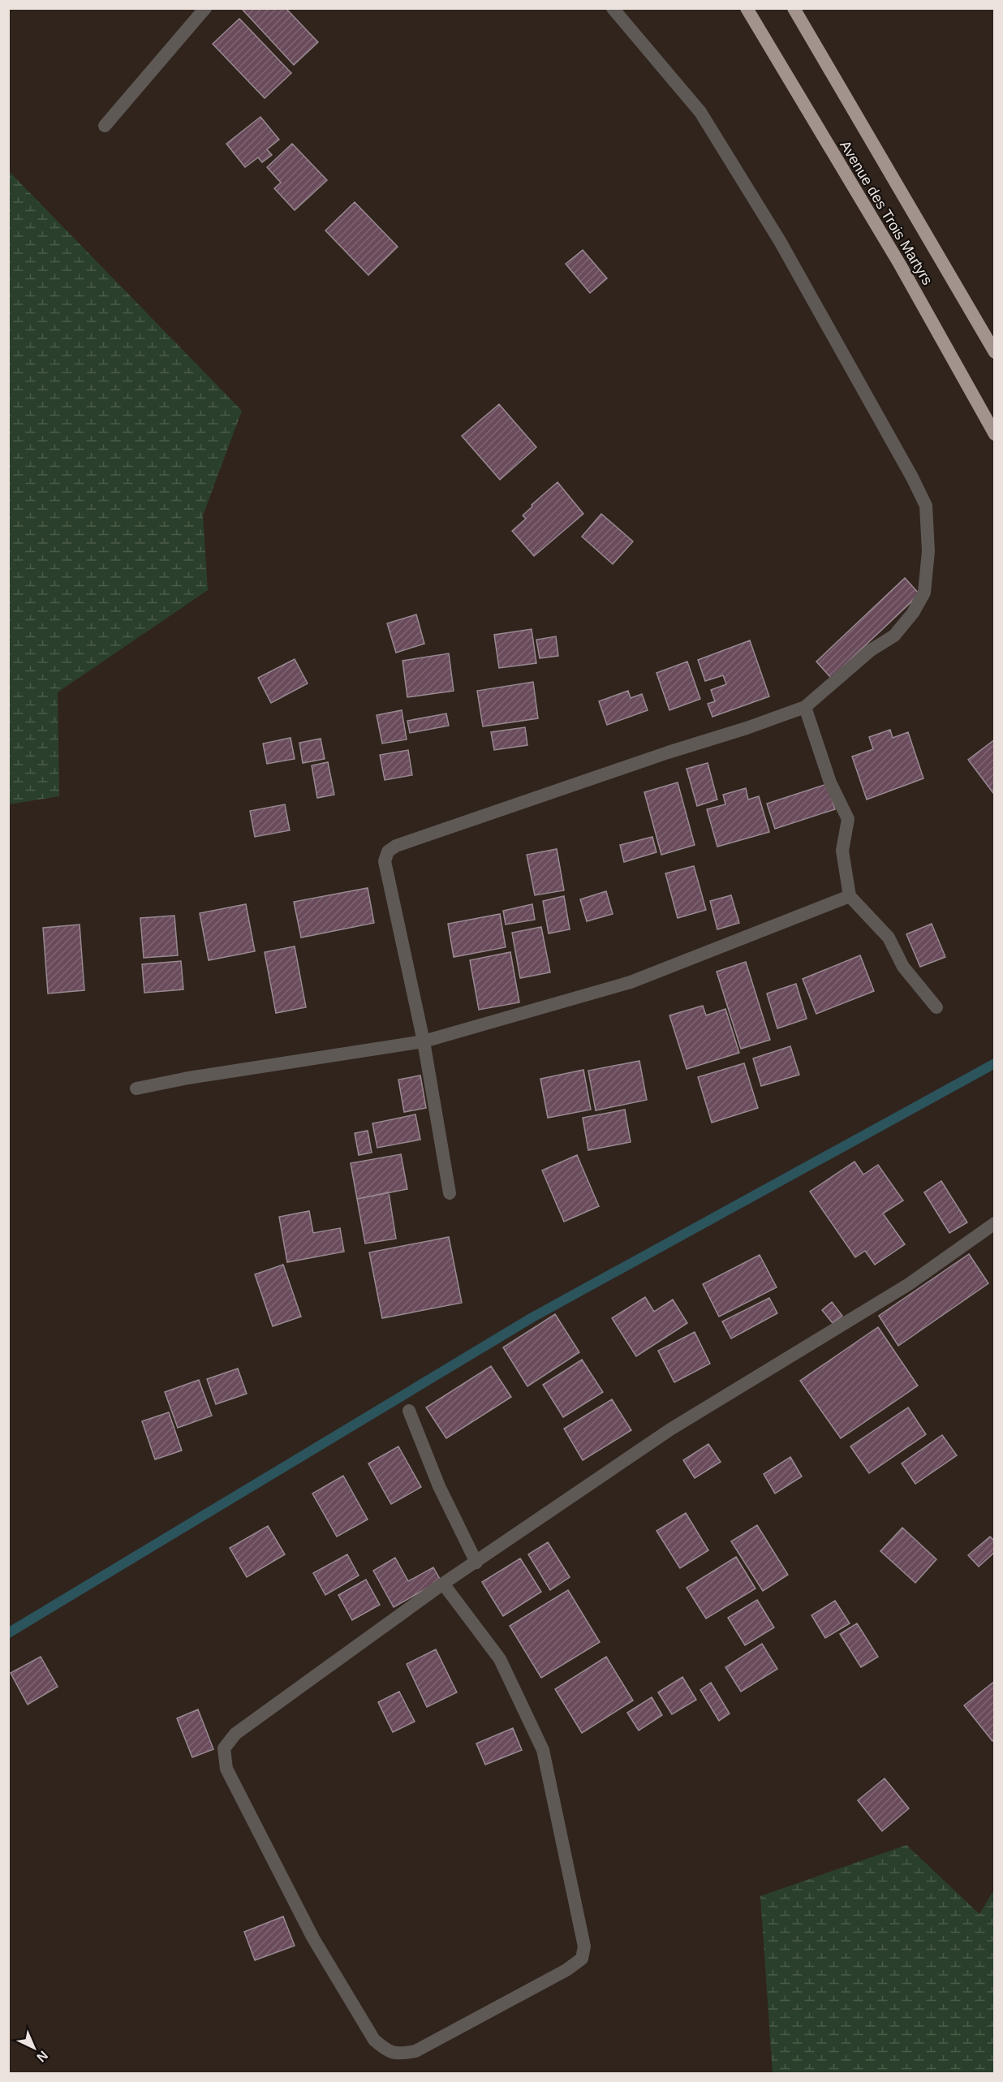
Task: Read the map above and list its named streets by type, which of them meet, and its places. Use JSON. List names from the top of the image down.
{
  "streets": {
    "highway": ["Avenue des Trois Martyrs"]
  },
  "north": "bottom right"
}
